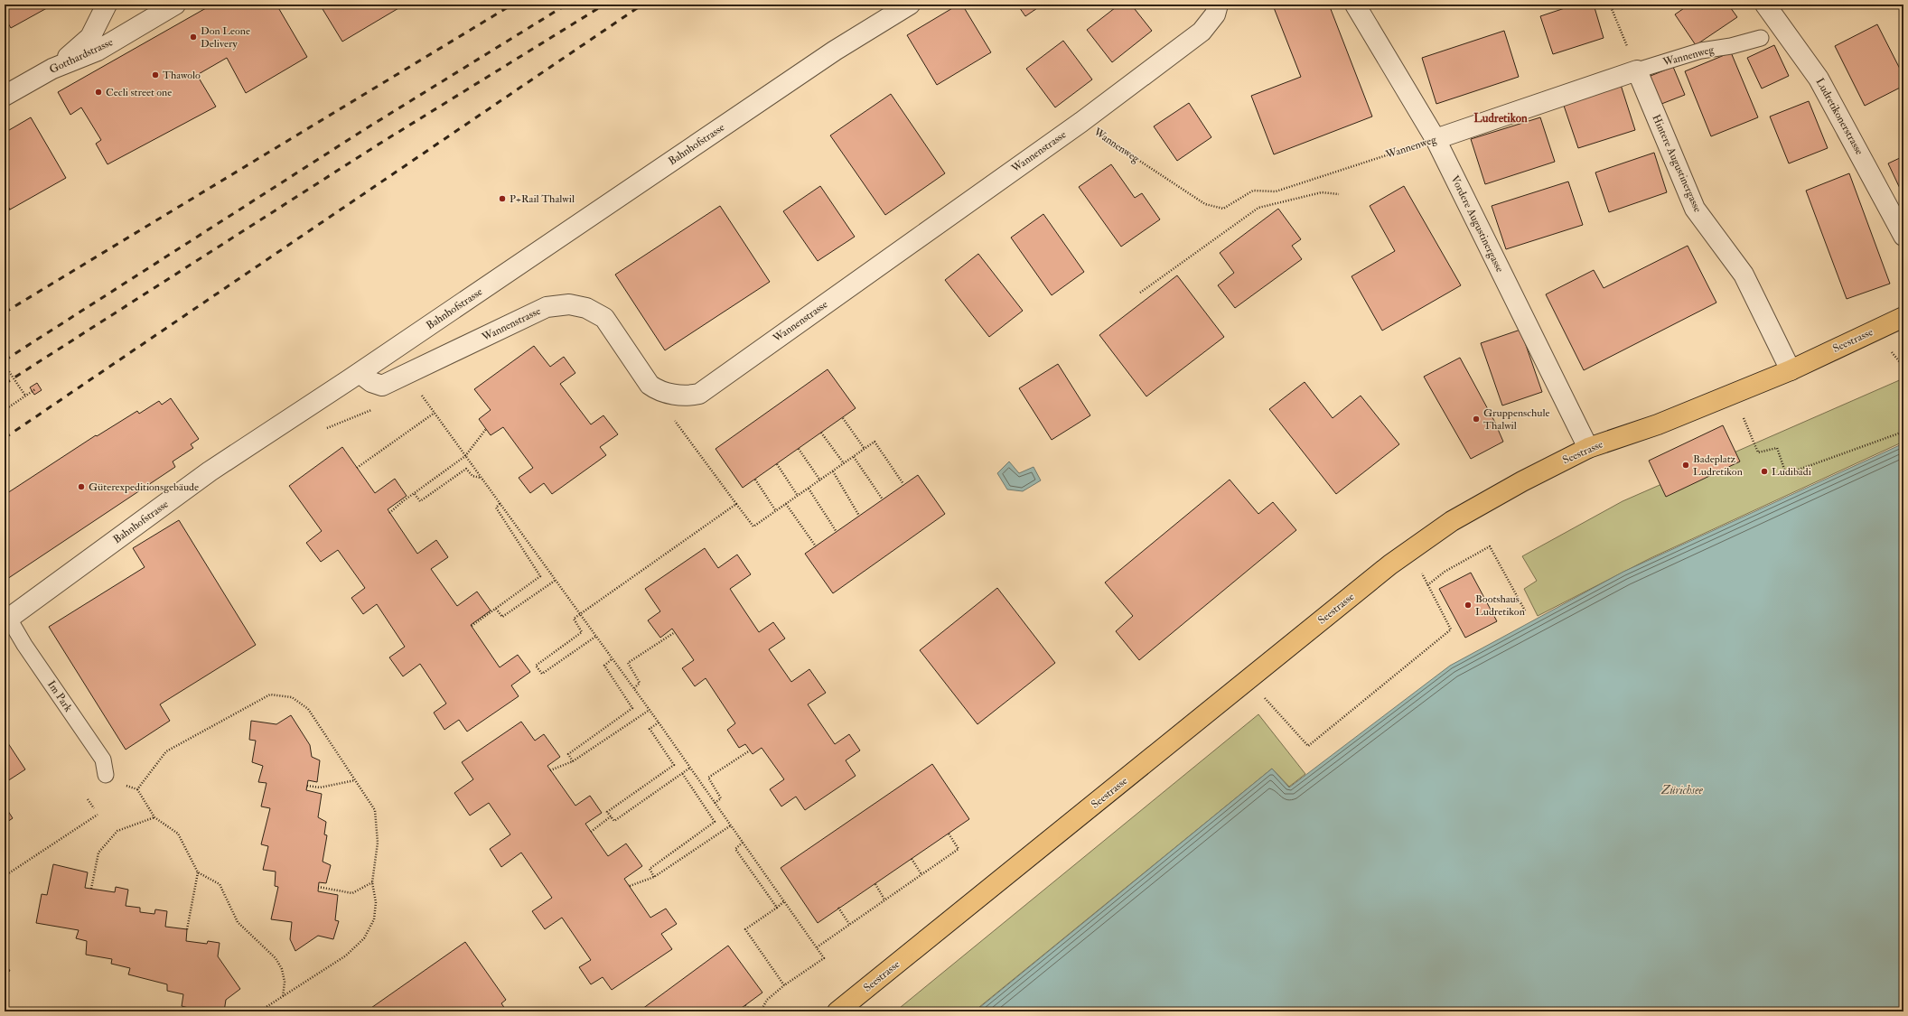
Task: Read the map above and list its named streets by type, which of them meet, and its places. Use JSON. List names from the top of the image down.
{
  "streets": {
    "main road": ["Seestrasse"],
    "street": [
      "Gotthardstrasse",
      "Wannenweg",
      "Ludretikonerstrasse",
      "Bahnhofstrasse",
      "Wannenstrasse",
      "Hintere Augustinergasse",
      "Vordere Augustinergasse"
    ],
    "lane": ["Im Park"]
  },
  "crossings": [
    ["Wannenweg", "Wannenstrasse"],
    ["Wannenweg", "Hintere Augustinergasse"],
    ["Wannenweg", "Vordere Augustinergasse"],
    ["Bahnhofstrasse", "Wannenstrasse"],
    ["Bahnhofstrasse", "Im Park"],
    ["Hintere Augustinergasse", "Seestrasse"],
    ["Vordere Augustinergasse", "Seestrasse"]
  ],
  "districts": ["Ludretikon"],
  "water": ["Zürichsee"],
  "places": [
    "Don Leone Delivery",
    "Thawolo",
    "Cecli street one",
    "P+Rail Thalwil",
    "Gruppenschule Thalwil",
    "Badeplatz Ludretikon",
    "Ludibadi",
    "Güterexpeditionsgebäude",
    "Bootshaus Ludretikon"
  ]
}
